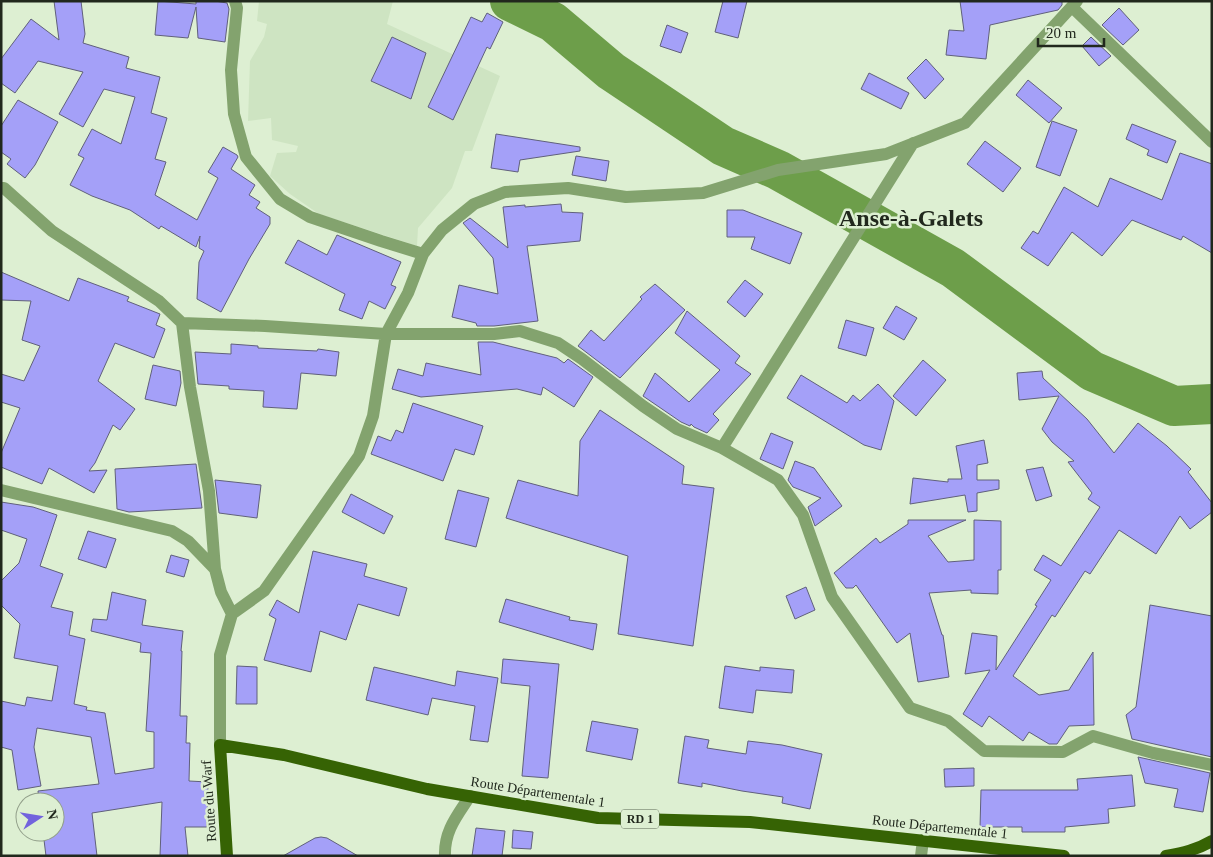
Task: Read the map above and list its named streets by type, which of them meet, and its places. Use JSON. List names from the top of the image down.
{
  "streets": {
    "main road": ["Route Départementale 1", "Route du Warf", "RD 1"]
  },
  "crossings": [
    ["Route Départementale 1", "Route du Warf"]
  ],
  "districts": ["Anse-à-Galets"],
  "scale_bar": "20 m",
  "north": "right"
}
